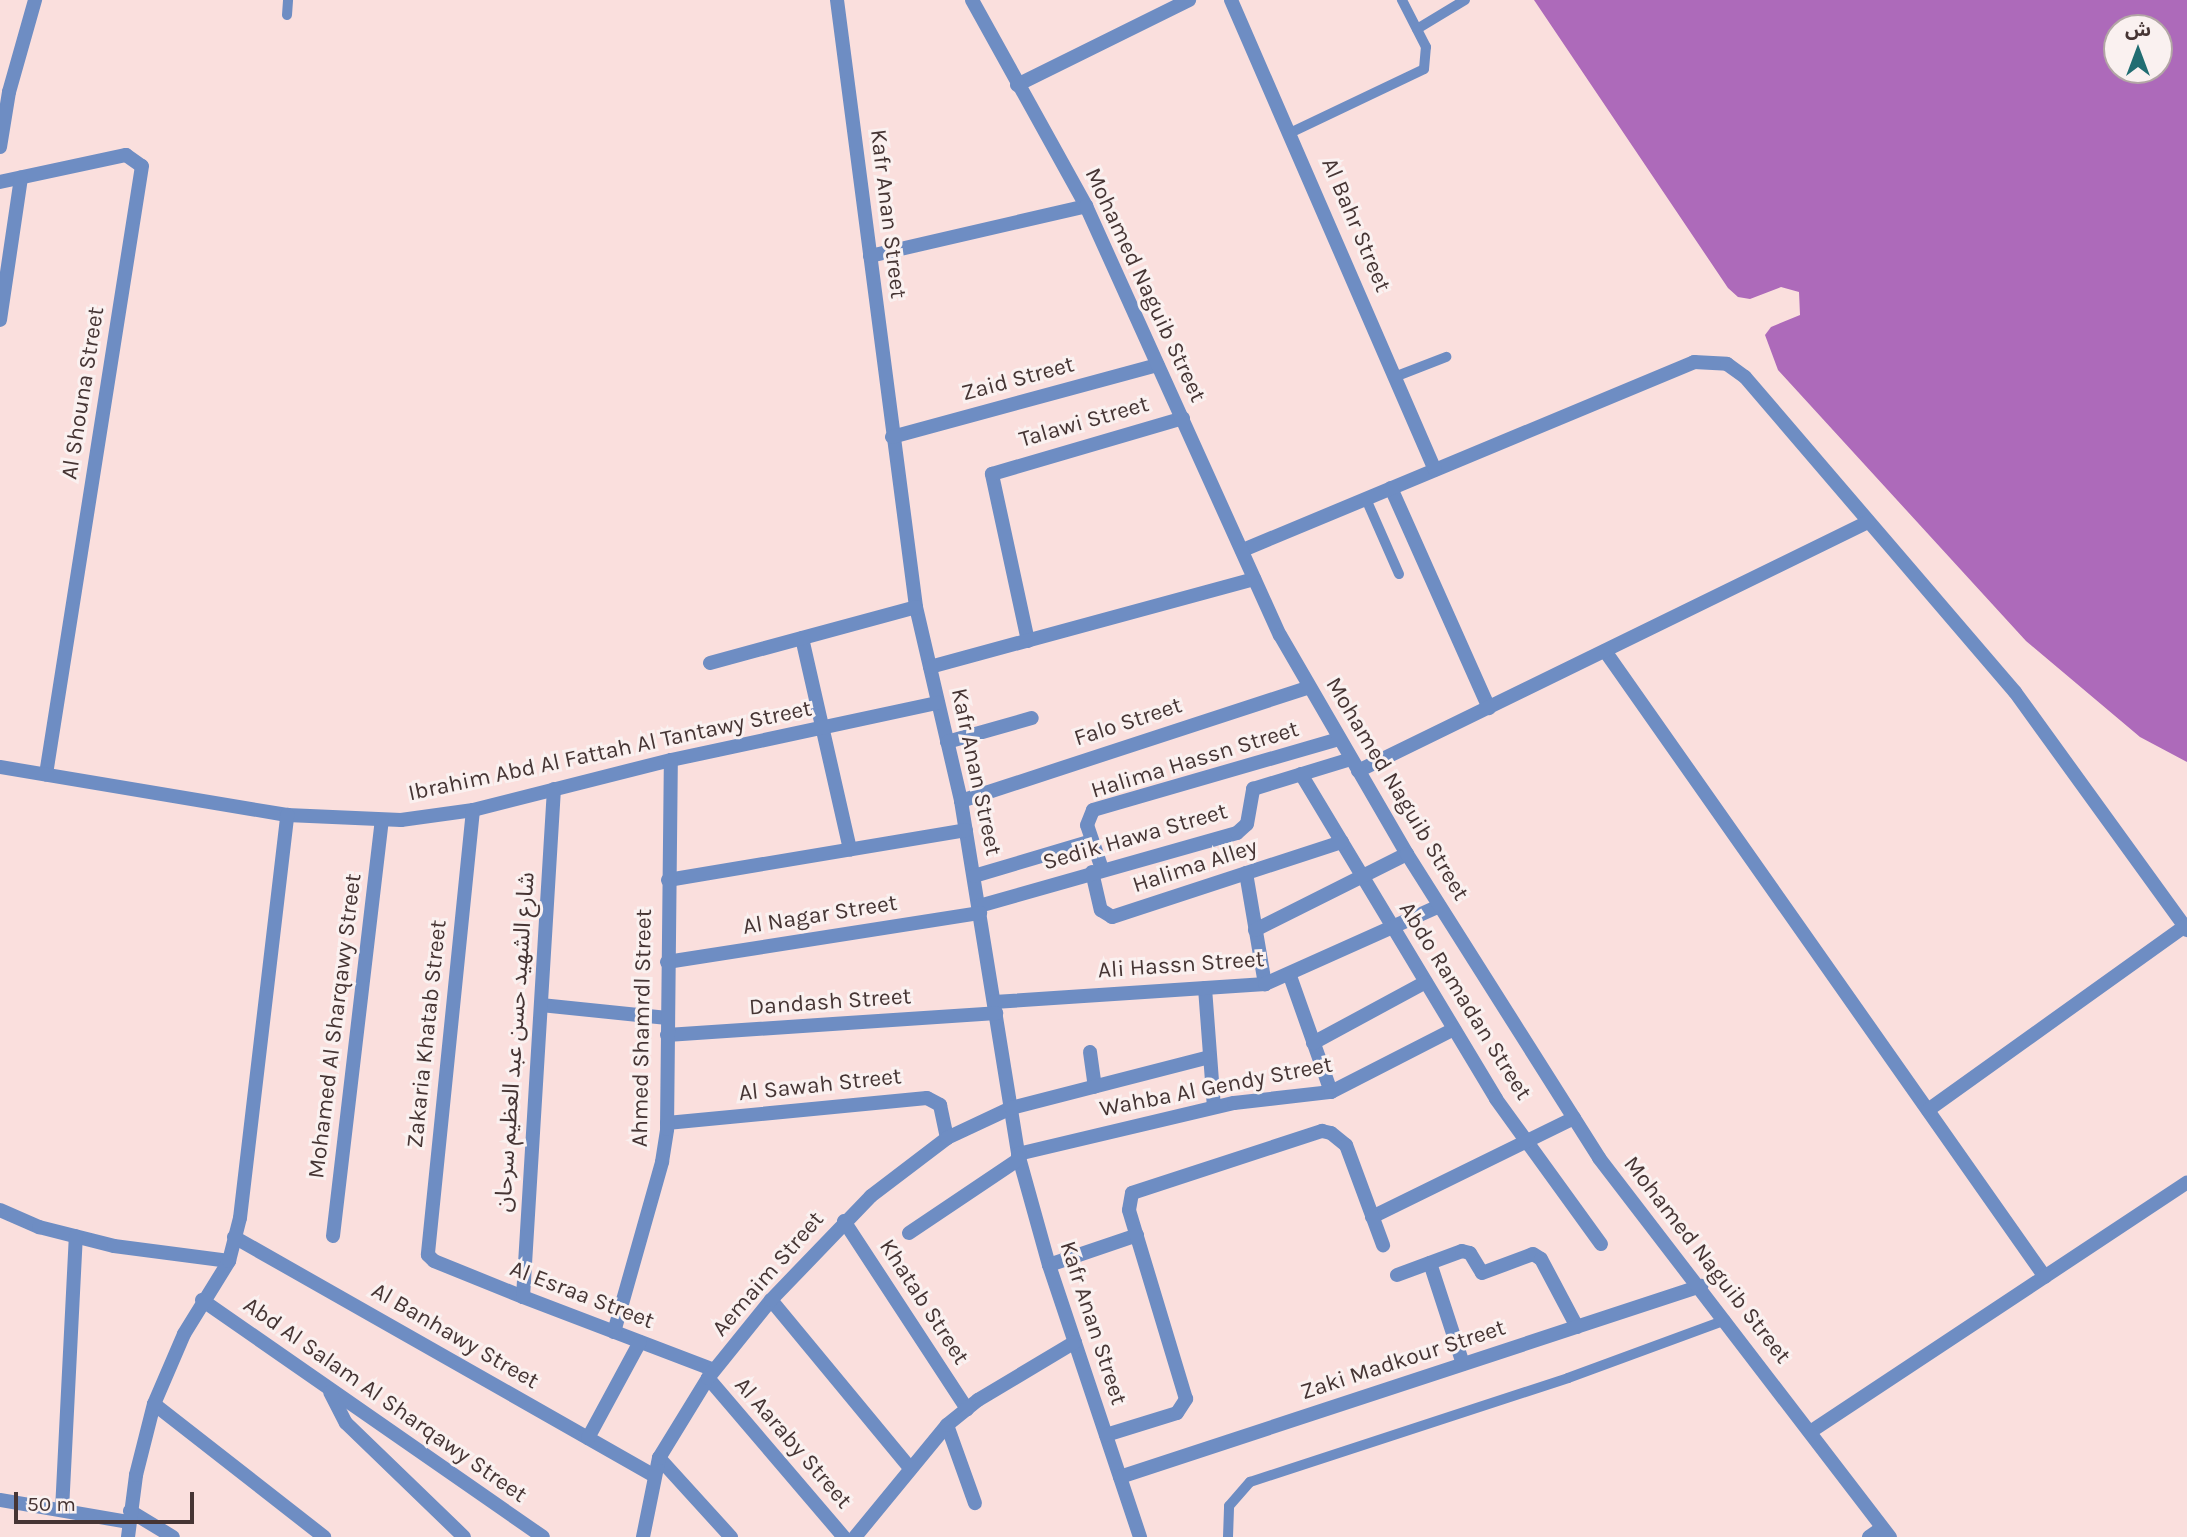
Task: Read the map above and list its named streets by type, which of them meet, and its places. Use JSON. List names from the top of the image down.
{
  "streets": {
    "street": [
      "Kafr Anan Street",
      "Al Bahr Street",
      "Mohamed Naguib Street",
      "Zaid Street",
      "Al Shouna Street",
      "Talawi Street",
      "Falo Street",
      "Ibrahim Abd Al Fattah Al Tantawy Street",
      "Halima Hassn Street",
      "Sedik Hawa Street",
      "Halima Alley",
      "Al Nagar Street",
      "Ali Hassn Street",
      "Abdo Ramadan Street",
      "Dandash Street",
      "Mohamed Al Sharqawy Street",
      "Ahmed Shamrdl Street",
      "Zakaria Khatab Street",
      "شارع الشهيد حسن عبد العظيم سرحان",
      "Al Sawah Street",
      "Wahba Al Gendy Street",
      "Aemaim Street",
      "Al Esraa Street",
      "Khatab Street",
      "Al Banhawy Street",
      "Zaki Madkour Street",
      "Abd Al Salam Al Sharqawy Street",
      "Al Aaraby Street"
    ]
  },
  "crossings": [
    ["Kafr Anan Street", "Zaid Street"],
    ["Kafr Anan Street", "Falo Street"],
    ["Kafr Anan Street", "Ibrahim Abd Al Fattah Al Tantawy Street"],
    ["Kafr Anan Street", "Sedik Hawa Street"],
    ["Kafr Anan Street", "Al Nagar Street"],
    ["Kafr Anan Street", "Ali Hassn Street"],
    ["Kafr Anan Street", "Dandash Street"],
    ["Kafr Anan Street", "Wahba Al Gendy Street"],
    ["Kafr Anan Street", "Aemaim Street"],
    ["Kafr Anan Street", "Zaki Madkour Street"],
    ["Mohamed Naguib Street", "Zaid Street"],
    ["Mohamed Naguib Street", "Talawi Street"],
    ["Mohamed Naguib Street", "Falo Street"],
    ["Mohamed Naguib Street", "Halima Hassn Street"],
    ["Mohamed Naguib Street", "Sedik Hawa Street"],
    ["Mohamed Naguib Street", "Ali Hassn Street"],
    ["Mohamed Naguib Street", "Zaki Madkour Street"],
    ["Al Shouna Street", "Ibrahim Abd Al Fattah Al Tantawy Street"],
    ["Ibrahim Abd Al Fattah Al Tantawy Street", "Mohamed Al Sharqawy Street"],
    ["Ibrahim Abd Al Fattah Al Tantawy Street", "Ahmed Shamrdl Street"],
    ["Ibrahim Abd Al Fattah Al Tantawy Street", "Zakaria Khatab Street"],
    ["Ibrahim Abd Al Fattah Al Tantawy Street", "شارع الشهيد حسن عبد العظيم سرحان"],
    ["Halima Hassn Street", "Sedik Hawa Street"],
    ["Halima Hassn Street", "Halima Alley"],
    ["Sedik Hawa Street", "Halima Alley"],
    ["Sedik Hawa Street", "Al Nagar Street"],
    ["Sedik Hawa Street", "Abdo Ramadan Street"],
    ["Halima Alley", "Abdo Ramadan Street"],
    ["Al Nagar Street", "Ahmed Shamrdl Street"],
    ["Ali Hassn Street", "Abdo Ramadan Street"],
    ["Ali Hassn Street", "Dandash Street"],
    ["Abdo Ramadan Street", "Wahba Al Gendy Street"],
    ["Dandash Street", "Ahmed Shamrdl Street"],
    ["Ahmed Shamrdl Street", "Al Sawah Street"],
    ["Ahmed Shamrdl Street", "Al Esraa Street"],
    ["Zakaria Khatab Street", "Al Esraa Street"],
    ["شارع الشهيد حسن عبد العظيم سرحان", "Al Esraa Street"],
    ["Al Sawah Street", "Aemaim Street"],
    ["Aemaim Street", "Al Esraa Street"],
    ["Aemaim Street", "Khatab Street"],
    ["Aemaim Street", "Al Banhawy Street"],
    ["Aemaim Street", "Al Aaraby Street"],
    ["Al Esraa Street", "Al Aaraby Street"]
  ],
  "scale_bar": "50 m",
  "north": "top"
}
